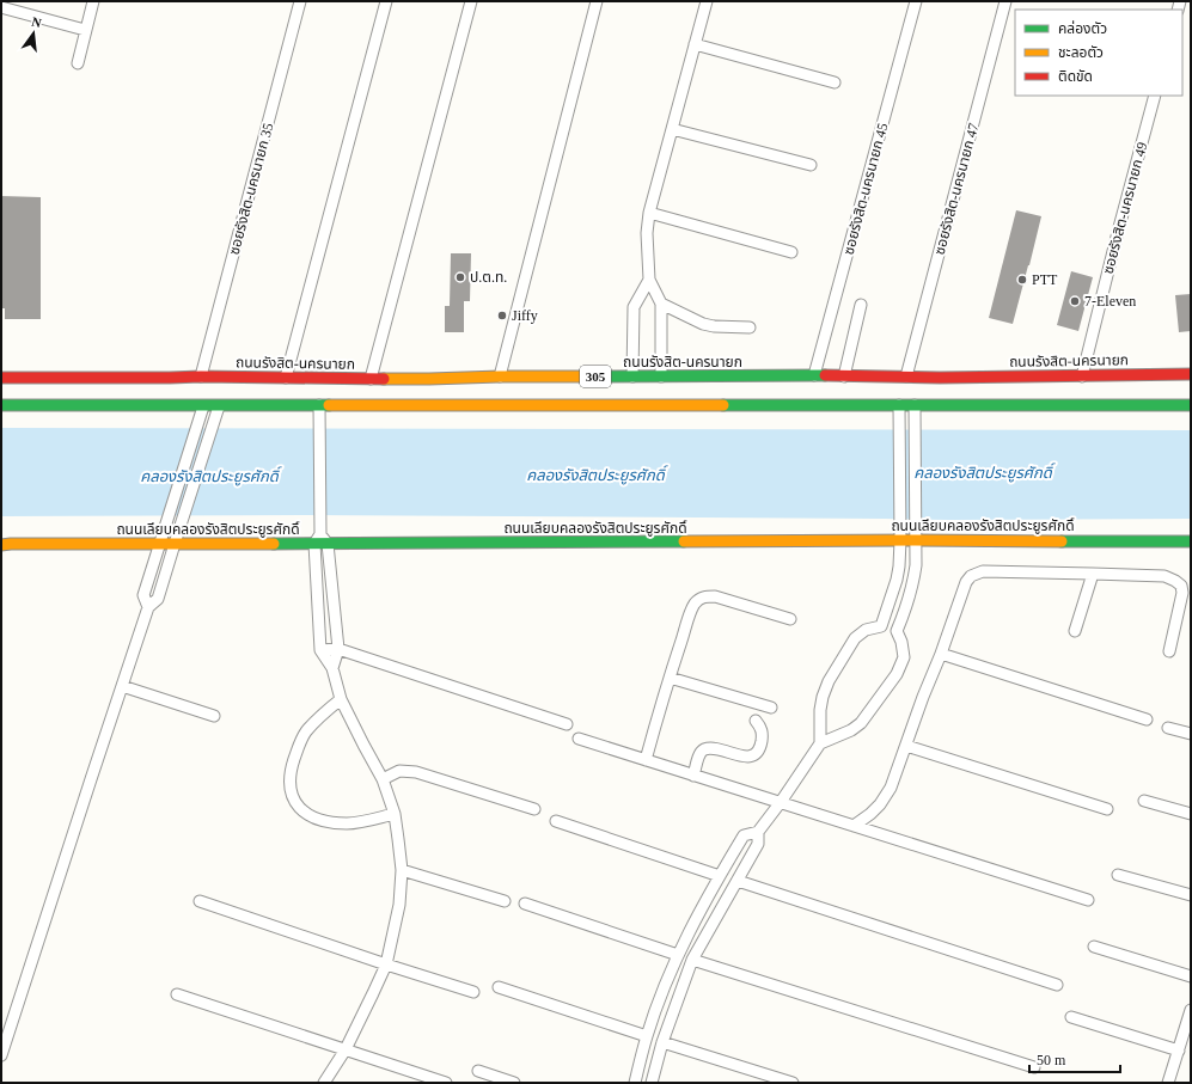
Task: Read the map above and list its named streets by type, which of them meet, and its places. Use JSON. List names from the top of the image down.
{
  "streets": {
    "main road": ["ถนนรังสิต-นครนายก", "305", "ถนนเลียบคลองรังสิตประยูรศักดิ์"],
    "street": [
      "ซอยรังสิต-นครนายก 35",
      "ซอยรังสิต-นครนายก 45",
      "ซอยรังสิต-นครนายก 47",
      "ซอยรังสิต-นครนายก 49"
    ]
  },
  "crossings": [
    ["ซอยรังสิต-นครนายก 35", "ถนนรังสิต-นครนายก"],
    ["ซอยรังสิต-นครนายก 45", "ถนนรังสิต-นครนายก"],
    ["ซอยรังสิต-นครนายก 47", "ถนนรังสิต-นครนายก"],
    ["ซอยรังสิต-นครนายก 49", "ถนนรังสิต-นครนายก"]
  ],
  "water": ["คลองรังสิตประยูรศักดิ์"],
  "places": [
    "ป.ต.ท.",
    "PTT",
    "7-Eleven",
    "Jiffy"
  ],
  "legend": ["คล่องตัว", "ชะลอตัว", "ติดขัด"],
  "scale_bar": "50 m",
  "north": "top"
}
